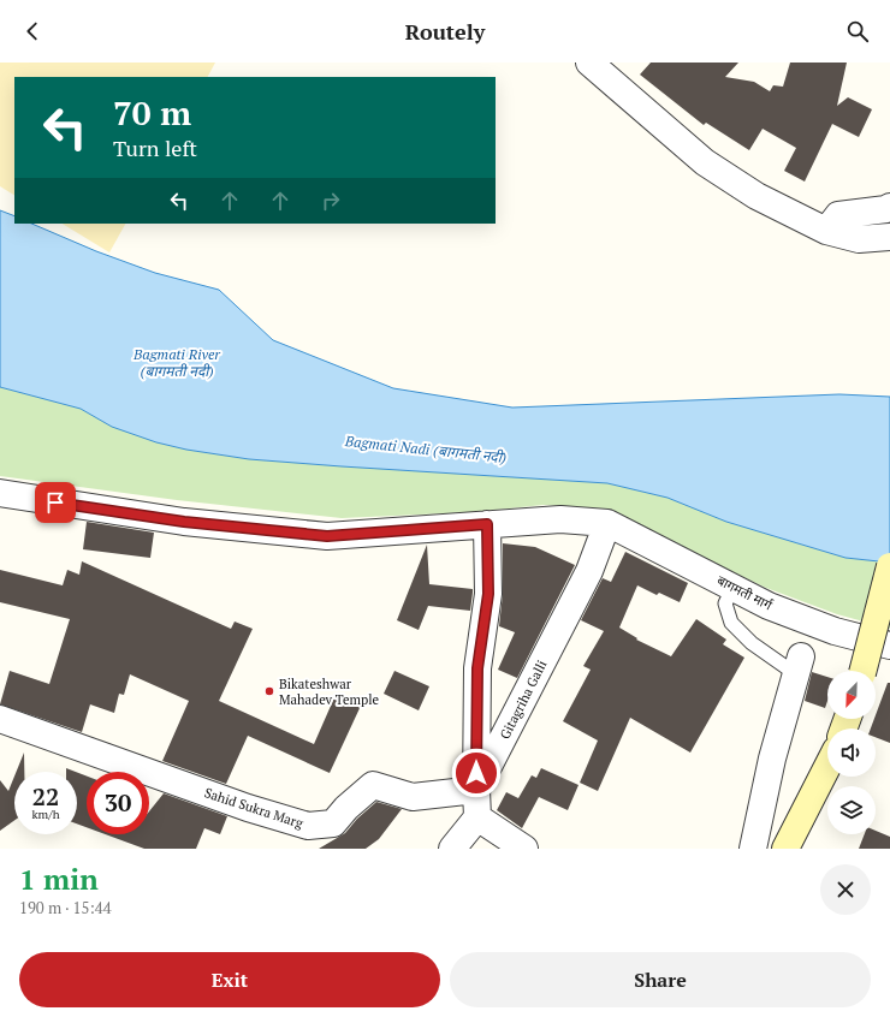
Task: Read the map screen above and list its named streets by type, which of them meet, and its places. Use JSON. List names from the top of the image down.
{
  "streets": {
    "street": ["बागमती मार्ग", "Gitagriha Galli", "Sahid Sukra Marg"]
  },
  "crossings": [
    ["बागमती मार्ग", "Gitagriha Galli"],
    ["Gitagriha Galli", "Sahid Sukra Marg"]
  ],
  "water": ["Bagmati River (बागमती नदी)", "Bagmati Nadi (बागमती नदी)"],
  "places": ["Bikateshwar Mahadev Temple"],
  "north": "bottom left",
  "page": {
    "header": "Routely",
    "turn": ["70 m", "Turn left"],
    "speed": "22 km/h",
    "limit": "30",
    "heading": ["1 min", "190 m · 15:44"],
    "buttons": ["Exit", "Share"]
  }
}
